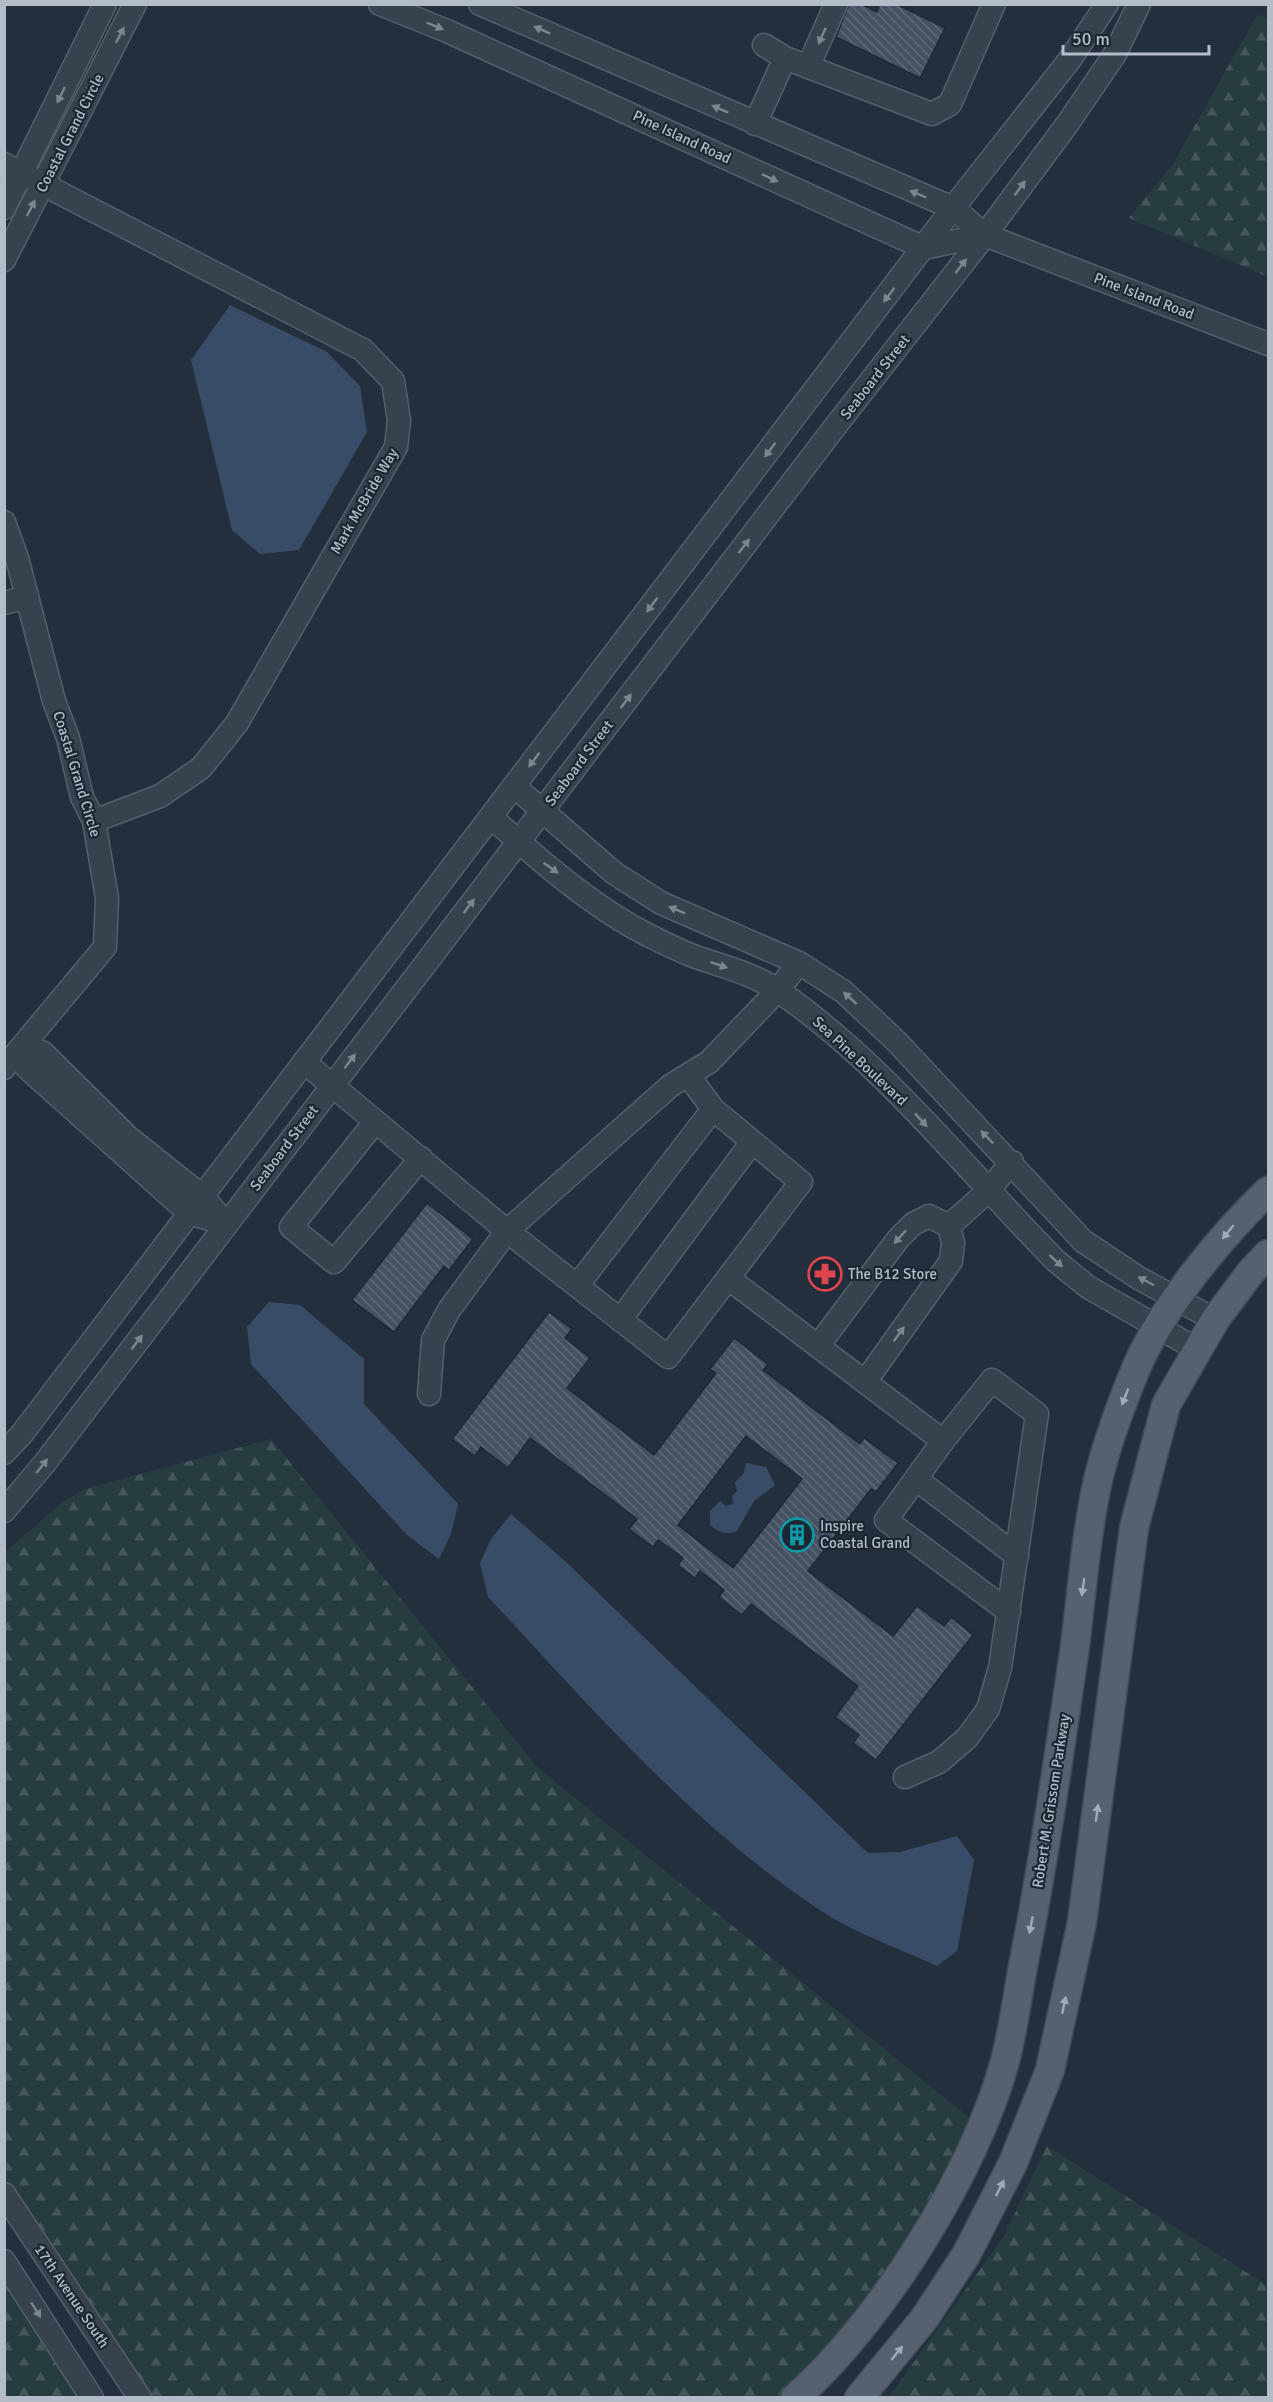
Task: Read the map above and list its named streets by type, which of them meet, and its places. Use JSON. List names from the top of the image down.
{
  "streets": {
    "main road": ["Robert M. Grissom Parkway"],
    "street": [
      "Coastal Grand Circle",
      "Pine Island Road",
      "Seaboard Street",
      "Mark McBride Way",
      "Sea Pine Boulevard",
      "17th Avenue South"
    ]
  },
  "crossings": [
    ["Coastal Grand Circle", "Mark McBride Way"],
    ["Pine Island Road", "Seaboard Street"],
    ["Seaboard Street", "Sea Pine Boulevard"],
    ["Sea Pine Boulevard", "Robert M. Grissom Parkway"]
  ],
  "places": {
    "pharmacy": ["The B12 Store"],
    "building": ["Inspire Coastal Grand"]
  },
  "scale_bar": "50 m"
}
